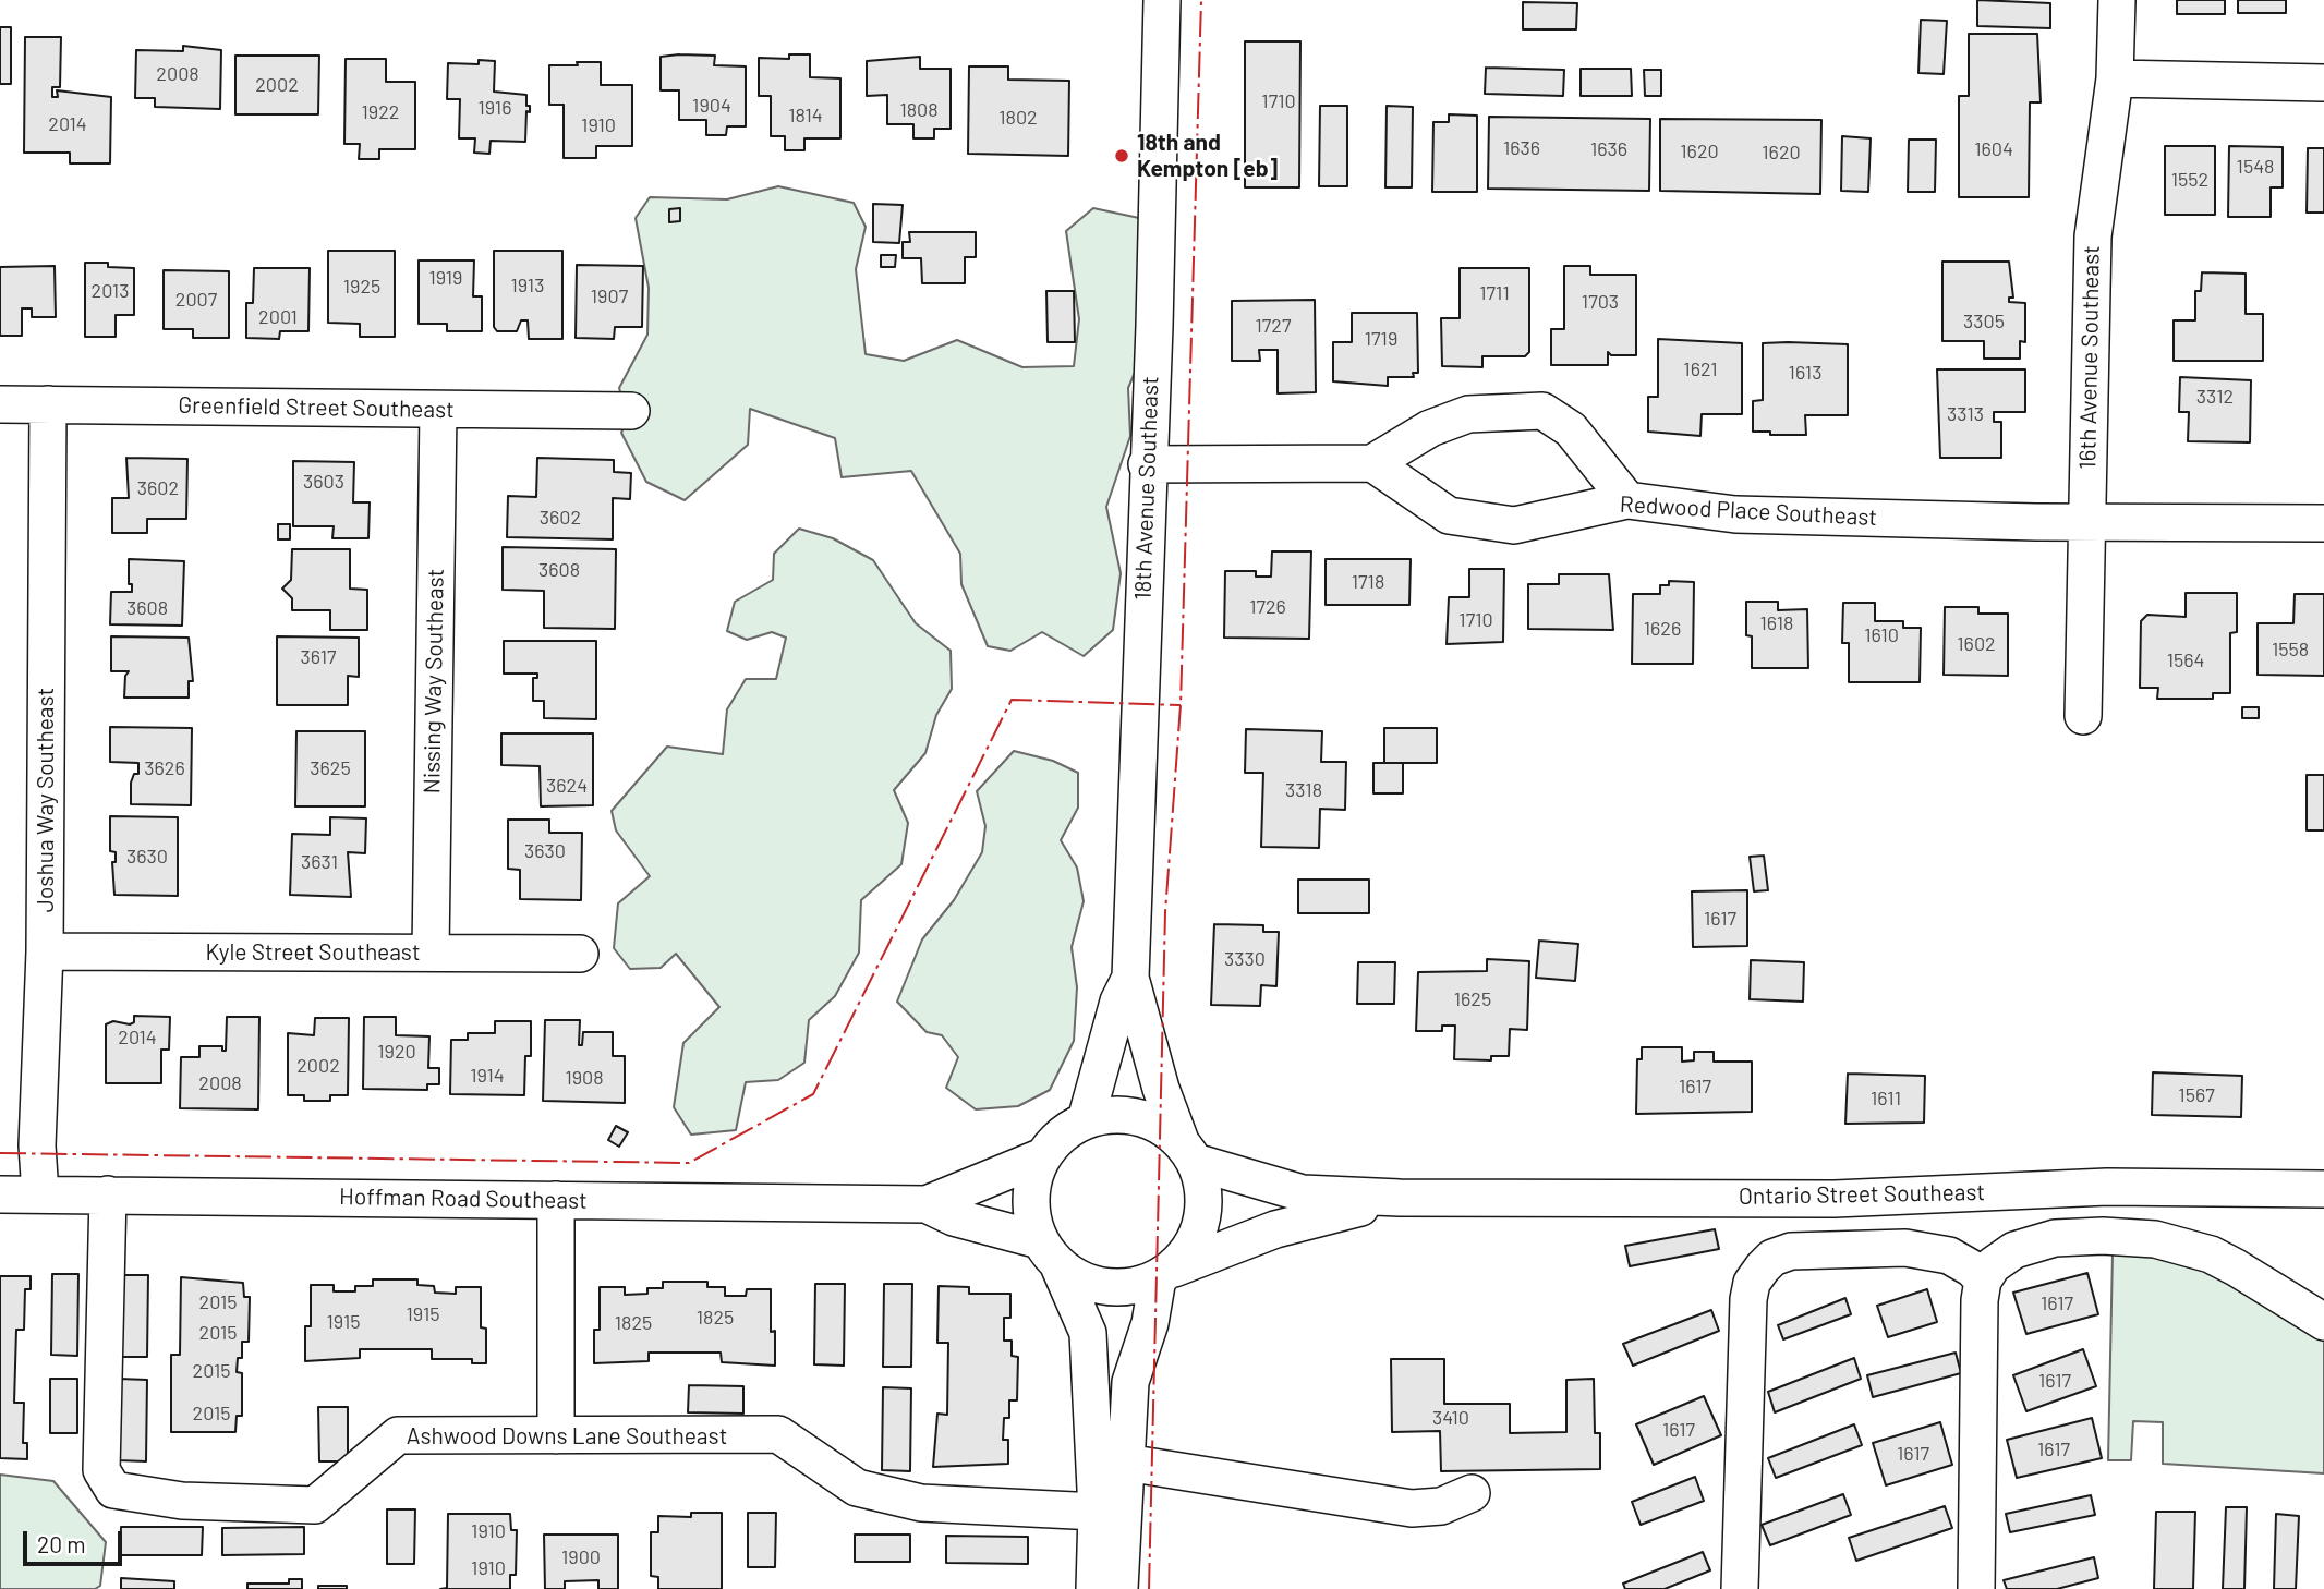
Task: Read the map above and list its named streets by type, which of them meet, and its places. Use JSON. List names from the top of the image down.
{
  "streets": {
    "street": [
      "16th Avenue Southeast",
      "Greenfield Street Southeast",
      "18th Avenue Southeast",
      "Redwood Place Southeast",
      "Nissing Way Southeast",
      "Joshua Way Southeast",
      "Kyle Street Southeast",
      "Ontario Street Southeast",
      "Hoffman Road Southeast",
      "Ashwood Downs Lane Southeast"
    ]
  },
  "crossings": [
    ["16th Avenue Southeast", "Redwood Place Southeast"],
    ["Greenfield Street Southeast", "Nissing Way Southeast"],
    ["Greenfield Street Southeast", "Joshua Way Southeast"],
    ["18th Avenue Southeast", "Ontario Street Southeast"],
    ["18th Avenue Southeast", "Hoffman Road Southeast"],
    ["Nissing Way Southeast", "Kyle Street Southeast"],
    ["Joshua Way Southeast", "Kyle Street Southeast"],
    ["Joshua Way Southeast", "Hoffman Road Southeast"],
    ["Ontario Street Southeast", "Hoffman Road Southeast"],
    ["Hoffman Road Southeast", "Ashwood Downs Lane Southeast"]
  ],
  "places": ["18th and Kempton [eb]"],
  "house_numbers": [
    "2008",
    "2002",
    "1710",
    "1904",
    "1916",
    "1808",
    "1922",
    "1814",
    "1802",
    "2014",
    "1910",
    "1636",
    "1636",
    "1604",
    "1620",
    "1620",
    "1548",
    "1552",
    "1919",
    "1913",
    "1925",
    "2013",
    "1711",
    "1907",
    "2007",
    "1703",
    "2001",
    "3305",
    "1727",
    "1719",
    "1621",
    "1613",
    "3312",
    "3313",
    "3603",
    "3602",
    "3602",
    "3608",
    "1718",
    "1726",
    "3608",
    "1710",
    "1618",
    "1626",
    "1610",
    "1602",
    "1558",
    "3617",
    "1564",
    "3626",
    "3625",
    "3624",
    "3318",
    "3630",
    "3630",
    "3631",
    "1617",
    "3330",
    "1625",
    "2014",
    "1920",
    "2002",
    "1914",
    "1908",
    "2008",
    "1617",
    "1567",
    "1611",
    "2015",
    "1617",
    "1915",
    "1825",
    "1915",
    "1825",
    "2015",
    "2015",
    "1617",
    "2015",
    "3410",
    "1617",
    "1617",
    "1617",
    "1910",
    "1900",
    "1910"
  ],
  "scale_bar": "20 m"
}
